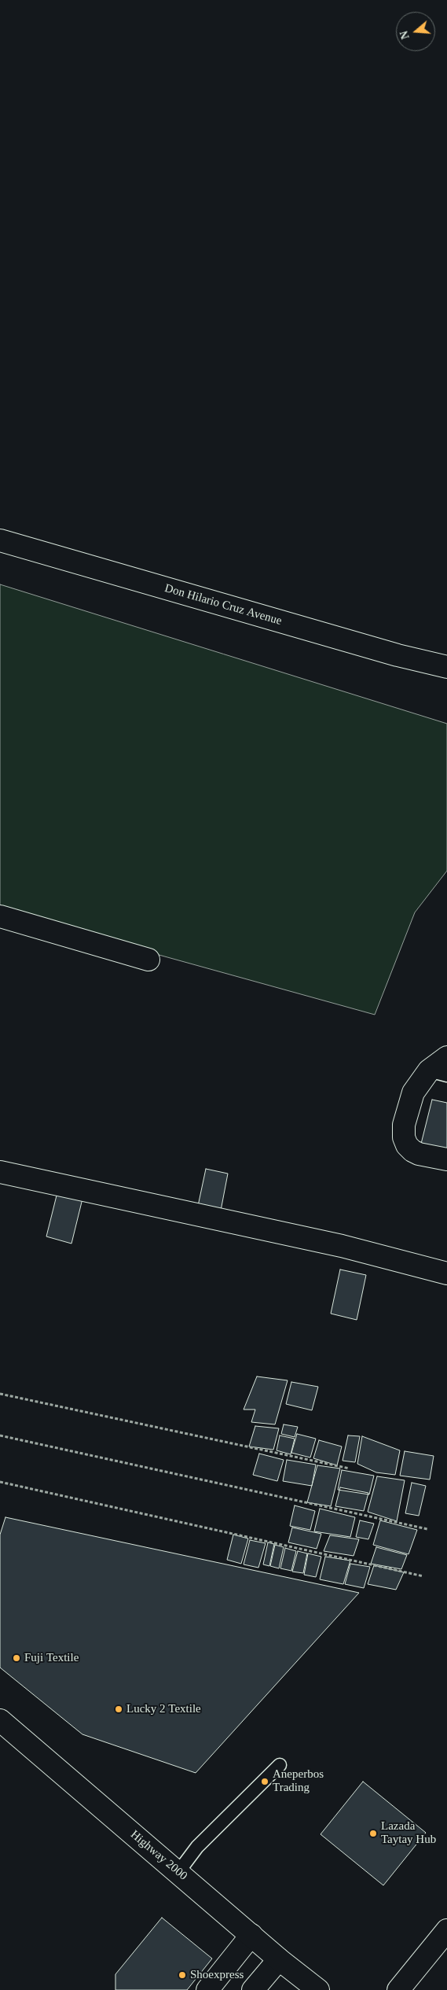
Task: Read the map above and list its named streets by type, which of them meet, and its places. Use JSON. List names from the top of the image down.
{
  "streets": {
    "street": ["Don Hilario Cruz Avenue", "Highway 2000"]
  },
  "places": [
    "Fuji Textile",
    "Lucky 2 Textile",
    "Aneperbos Trading",
    "Lazada Taytay Hub",
    "Shoexpress"
  ],
  "north": "left"
}
